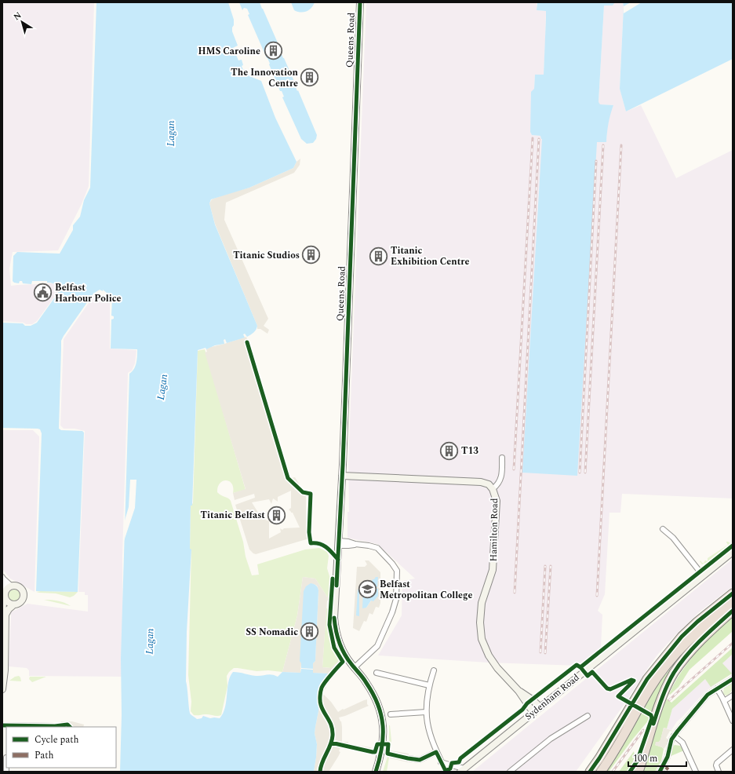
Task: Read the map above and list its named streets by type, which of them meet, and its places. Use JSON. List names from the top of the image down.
{
  "streets": {
    "street": ["Queens Road", "Hamilton Road", "Sydenham Road"]
  },
  "crossings": [
    ["Queens Road", "Hamilton Road"],
    ["Hamilton Road", "Sydenham Road"]
  ],
  "water": ["Lagan"],
  "places": {
    "building": [
      "HMS Caroline",
      "The Innovation Centre",
      "Titanic Studios",
      "Titanic Exhibition Centre",
      "T13",
      "Titanic Belfast",
      "SS Nomadic"
    ],
    "public building": ["Belfast Harbour Police"],
    "school or university": ["Belfast Metropolitan College"]
  },
  "legend": ["Cycle path", "Path"],
  "scale_bar": "100 m",
  "north": "top left"
}
